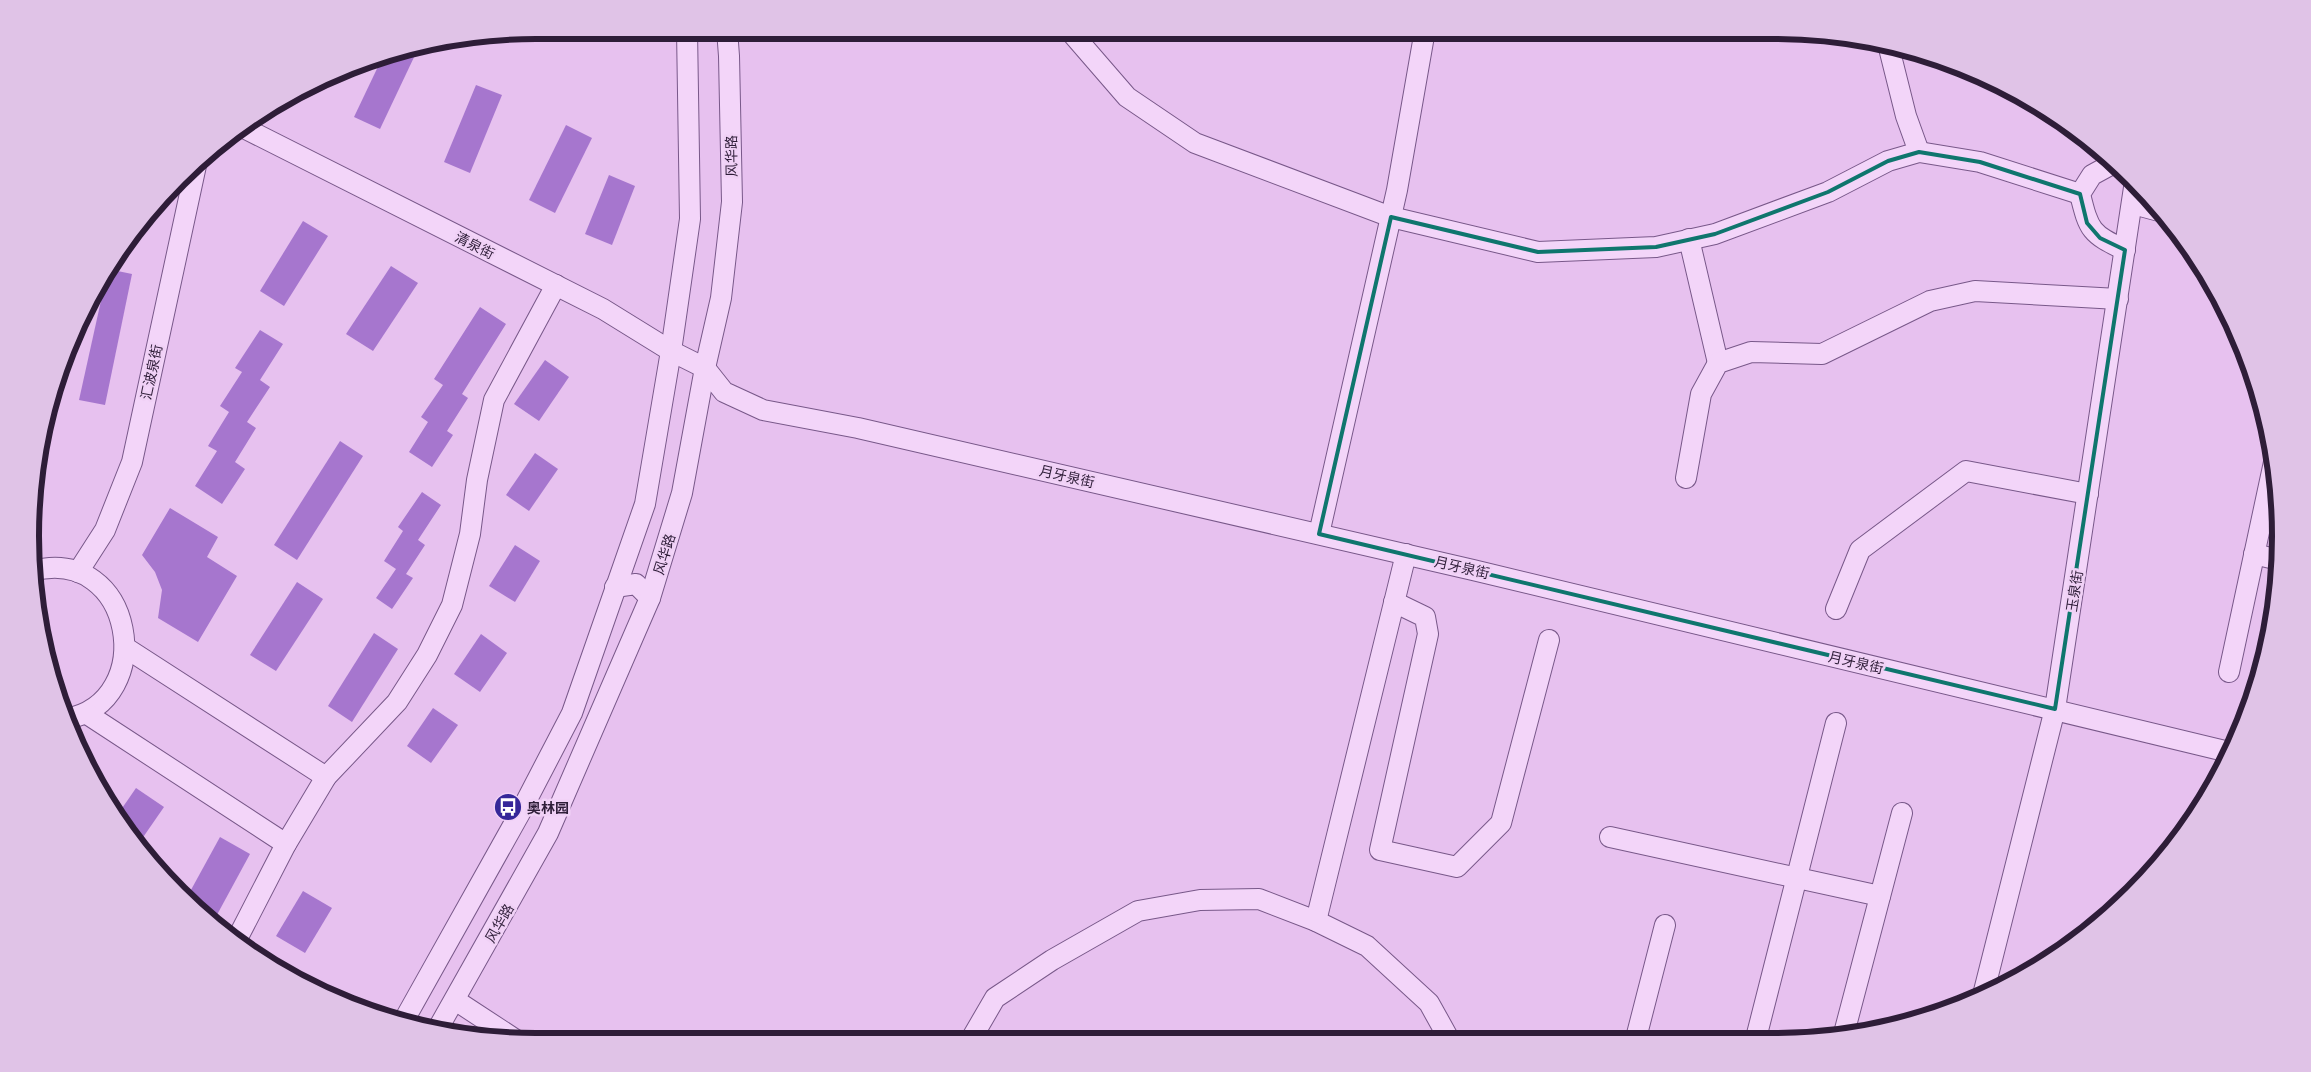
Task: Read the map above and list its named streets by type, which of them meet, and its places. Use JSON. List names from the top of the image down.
{
  "streets": {
    "street": [
      "风华路",
      "清泉街",
      "汇波泉街",
      "月牙泉街",
      "玉泉街"
    ]
  },
  "crossings": [
    ["风华路", "清泉街"],
    ["风华路", "月牙泉街"],
    ["清泉街", "月牙泉街"],
    ["月牙泉街", "玉泉街"]
  ],
  "places": {
    "bus stop": ["奥林园"]
  }
}
